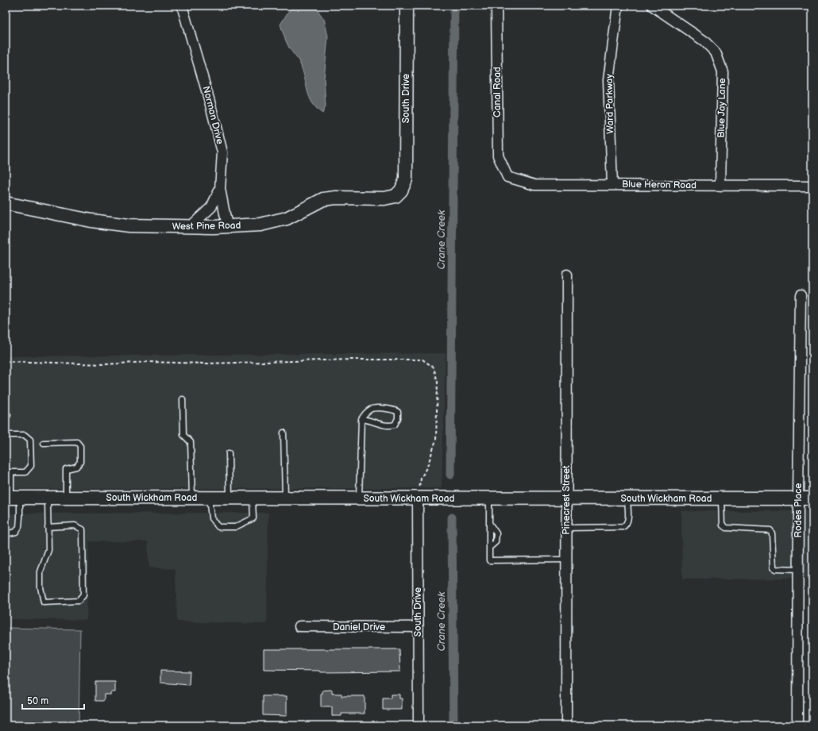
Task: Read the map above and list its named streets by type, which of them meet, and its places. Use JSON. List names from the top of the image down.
{
  "streets": {
    "main road": ["South Drive", "West Pine Road", "South Wickham Road"],
    "street": [
      "Canal Road",
      "Ward Parkway",
      "Blue Jay Lane",
      "Norman Drive",
      "Blue Heron Road",
      "Pinecrest Street",
      "Rodes Place",
      "Daniel Drive"
    ]
  },
  "crossings": [
    ["Canal Road", "Blue Heron Road"],
    ["South Drive", "West Pine Road"],
    ["South Drive", "South Wickham Road"],
    ["South Drive", "Daniel Drive"],
    ["Ward Parkway", "Blue Heron Road"],
    ["Blue Jay Lane", "Blue Heron Road"],
    ["Norman Drive", "West Pine Road"],
    ["South Wickham Road", "Pinecrest Street"],
    ["South Wickham Road", "Rodes Place"]
  ],
  "water": ["Crane Creek"],
  "scale_bar": "50 m"
}
